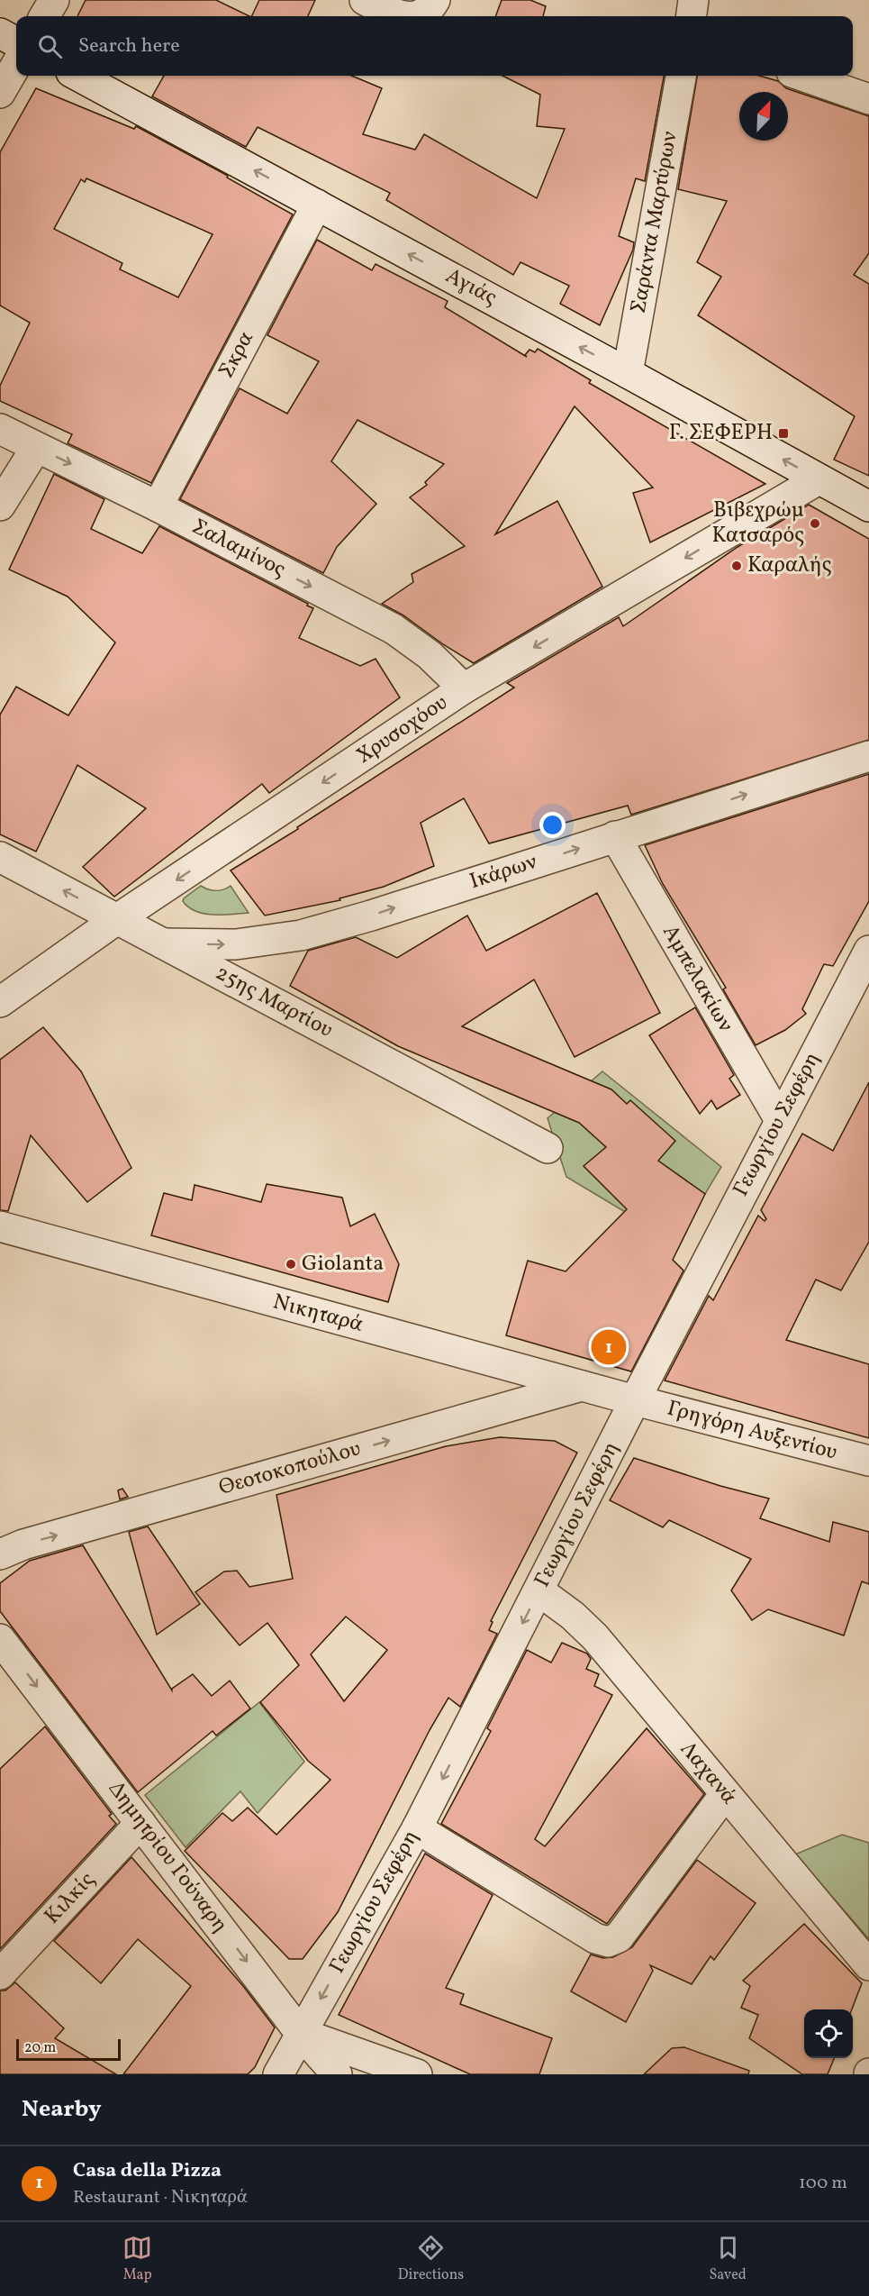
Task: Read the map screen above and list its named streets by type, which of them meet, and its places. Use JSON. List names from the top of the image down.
{
  "streets": {
    "street": [
      "Σαράντα Μαρτύρων",
      "Αγιάς",
      "Σκρα",
      "Σαλαμίνος",
      "Χρυσοχόου",
      "Ικάρων",
      "Αμπελακίων",
      "25ης Μαρτίου",
      "Γεωργίου Σεφέρη",
      "Νικηταρά",
      "Γρηγόρη Αυξεντίου",
      "Θεοτοκοπούλου",
      "Λαχανά",
      "Δημητρίου Γούναρη",
      "Κιλκίς"
    ]
  },
  "crossings": [
    ["Σαράντα Μαρτύρων", "Αγιάς"],
    ["Αγιάς", "Σκρα"],
    ["Αγιάς", "Χρυσοχόου"],
    ["Σκρα", "Σαλαμίνος"],
    ["Σαλαμίνος", "Χρυσοχόου"],
    ["Χρυσοχόου", "25ης Μαρτίου"],
    ["Ικάρων", "Αμπελακίων"],
    ["Ικάρων", "25ης Μαρτίου"],
    ["Αμπελακίων", "Γεωργίου Σεφέρη"],
    ["Γεωργίου Σεφέρη", "Νικηταρά"],
    ["Γεωργίου Σεφέρη", "Γρηγόρη Αυξεντίου"],
    ["Γεωργίου Σεφέρη", "Λαχανά"],
    ["Γεωργίου Σεφέρη", "Δημητρίου Γούναρη"],
    ["Νικηταρά", "Γρηγόρη Αυξεντίου"],
    ["Νικηταρά", "Θεοτοκοπούλου"],
    ["Δημητρίου Γούναρη", "Κιλκίς"]
  ],
  "one_way": [
    "Αγιάς",
    "Σαλαμίνος",
    "Χρυσοχόου",
    "Ικάρων",
    "Γεωργίου Σεφέρη",
    "Θεοτοκοπούλου",
    "Δημητρίου Γούναρη"
  ],
  "places": {
    "transit": ["Γ. ΣΕΦΕΡΗ"],
    "other": ["Βιβεχρώμ Κατσαρός", "Καραλής", "Giolanta"]
  },
  "scale_bar": "20 m",
  "north": "top right",
  "page": {
    "search": "Search here",
    "pins": "1",
    "scale": "20 m",
    "heading": "Nearby",
    "list": [
      {
        "mark": "1",
        "name": "Casa della Pizza",
        "note": "Restaurant · Νικηταρά",
        "value": "100 m"
      }
    ],
    "nav": ["Map", "Directions", "Saved"]
  }
}
